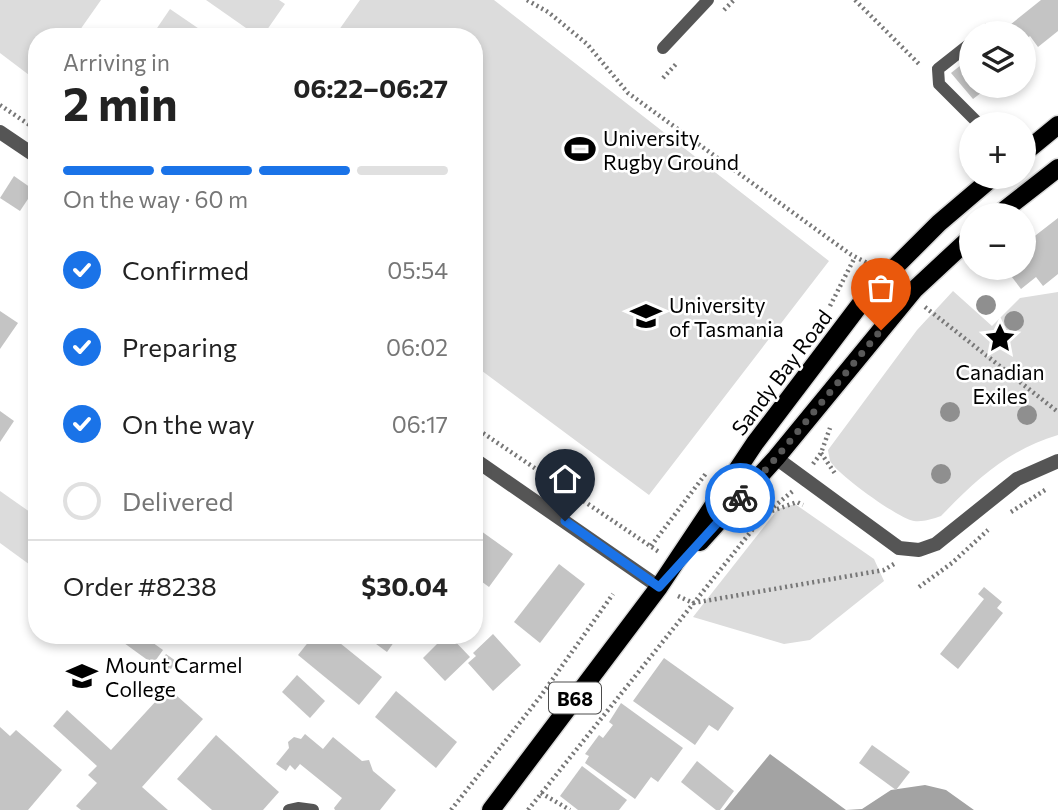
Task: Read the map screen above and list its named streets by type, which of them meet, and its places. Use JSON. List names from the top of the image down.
{
  "streets": {
    "main road": ["Sandy Bay Road", "B68"]
  },
  "places": {
    "sports": ["University Rugby Ground"],
    "school or university": ["University of Tasmania", "Mount Carmel College"],
    "place": ["Canadian Exiles"]
  },
  "page": {
    "map_buttons": ["+", "−"],
    "heading": ["2 min", "Arriving in", "06:22–06:27"],
    "panel": ["Order #8238", "$30.04"],
    "bar": "On the way · 60 m",
    "list": [
      ["Confirmed", "05:54"],
      ["Preparing", "06:02"],
      ["On the way", "06:17"],
      "Delivered"
    ]
  }
}
